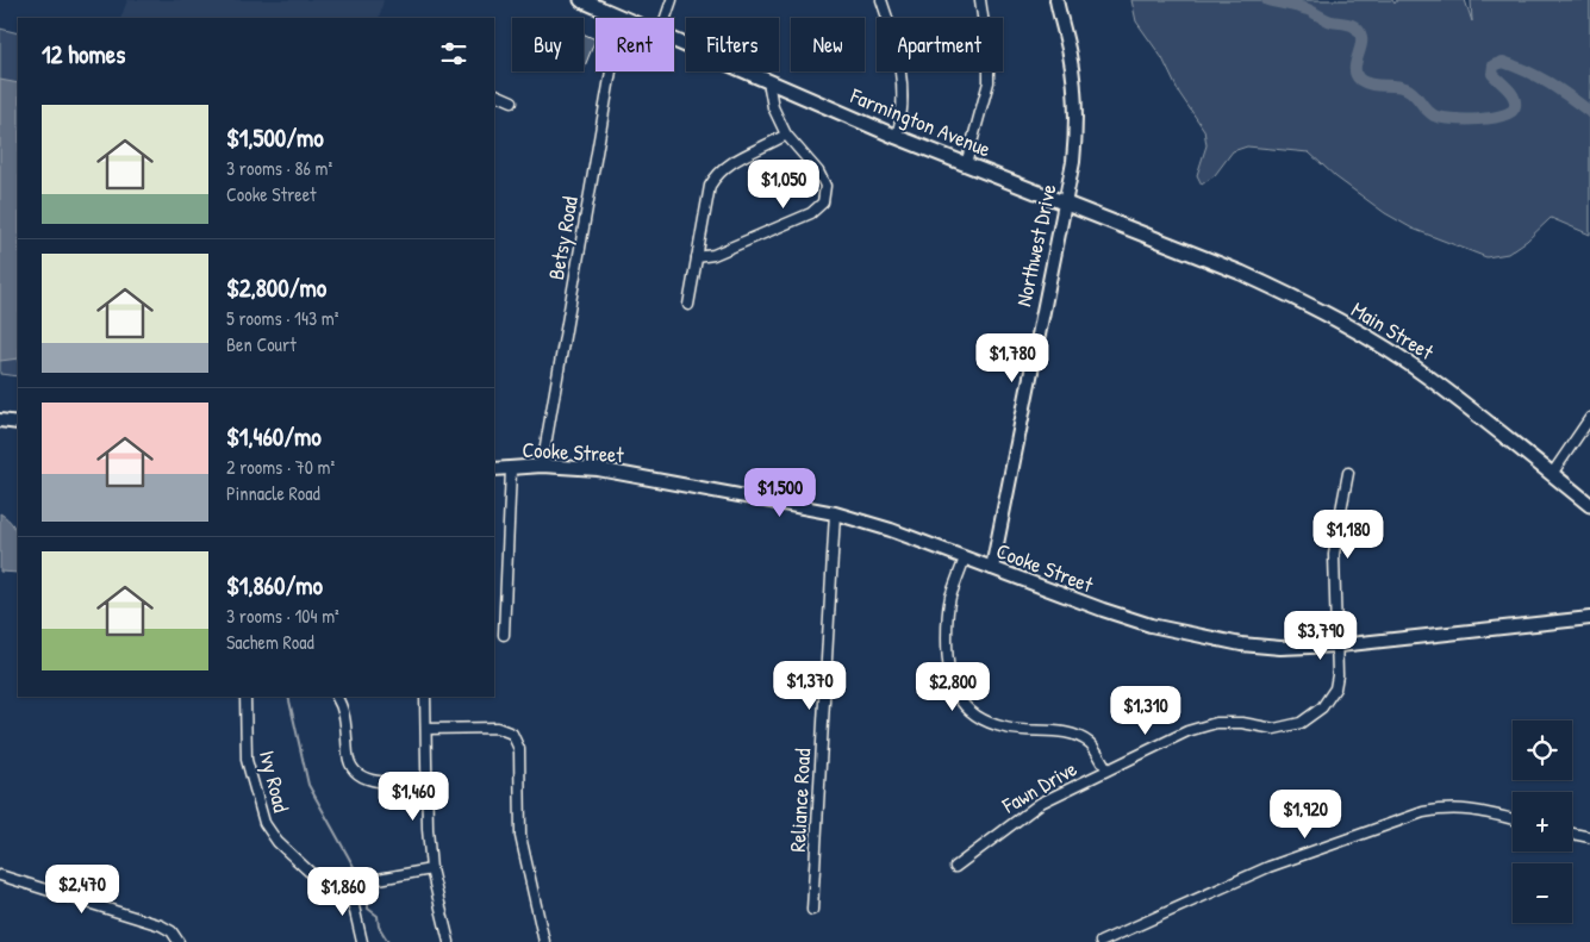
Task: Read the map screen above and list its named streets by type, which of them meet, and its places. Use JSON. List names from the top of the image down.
{
  "streets": {
    "highway": ["Farmington Avenue", "Main Street"],
    "main road": ["Northwest Drive", "Cooke Street"],
    "street": [
      "Betsy Road",
      "Ivy Road",
      "Fawn Drive",
      "Reliance Road"
    ]
  },
  "crossings": [
    ["Farmington Avenue", "Betsy Road"],
    ["Farmington Avenue", "Northwest Drive"],
    ["Farmington Avenue", "Main Street"],
    ["Betsy Road", "Cooke Street"],
    ["Northwest Drive", "Cooke Street"],
    ["Cooke Street", "Fawn Drive"],
    ["Cooke Street", "Reliance Road"]
  ],
  "page": {
    "chip": [
      "Buy",
      "Rent",
      "Filters",
      "New",
      "Apartment"
    ],
    "heading": "12 homes",
    "list": [
      {
        "name": "$1,500/mo",
        "note": "3 rooms · 86 m² · Cooke Street"
      },
      {
        "name": "$2,800/mo",
        "note": "5 rooms · 143 m² · Ben Court"
      },
      {
        "name": "$1,460/mo",
        "note": "2 rooms · 70 m² · Pinnacle Road"
      },
      {
        "name": "$1,860/mo",
        "note": "3 rooms · 104 m² · Sachem Road"
      }
    ],
    "price": [
      "$1,050",
      "$1,780",
      "$1,500",
      "$1,180",
      "$3,790",
      "$1,370",
      "$2,800",
      "$1,310",
      "$1,460",
      "$1,920",
      "$2,470",
      "$1,860"
    ],
    "map_buttons": ["+", "−"]
  }
}
